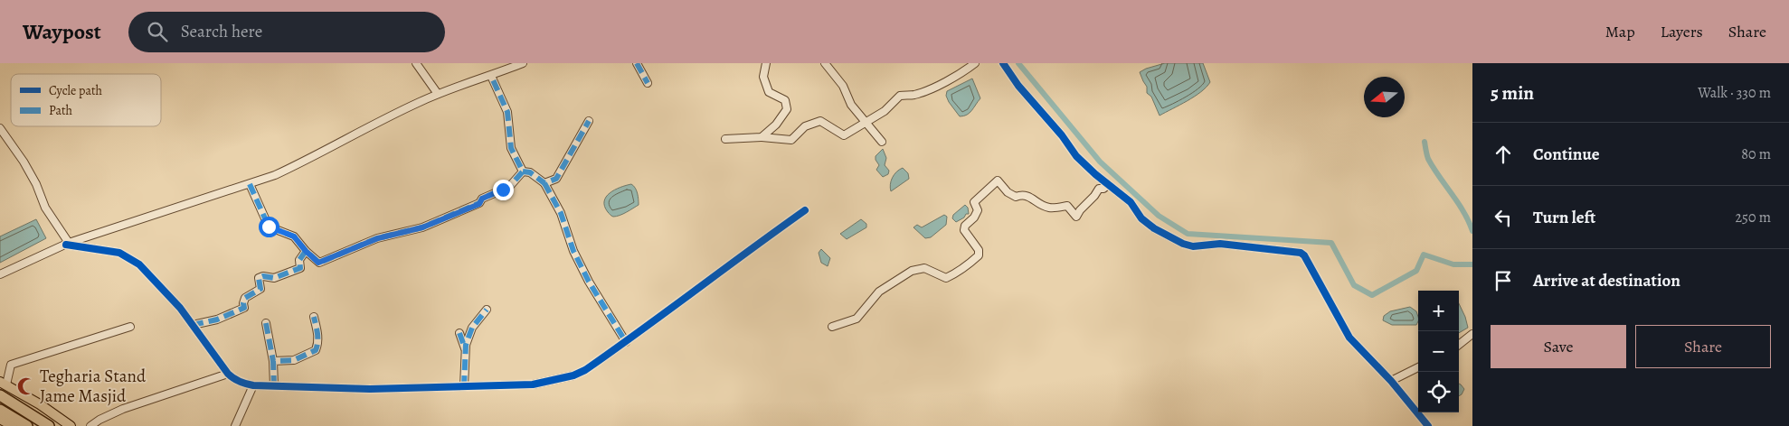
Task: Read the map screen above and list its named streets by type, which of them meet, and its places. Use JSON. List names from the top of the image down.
{
  "places": {
    "mosque": ["Tegharia Stand Jame Masjid"]
  },
  "legend": ["Cycle path", "Path"],
  "north": "left",
  "page": {
    "header": "Waypost",
    "search": "Search here",
    "nav": ["Map", "Layers", "Share"],
    "heading": ["5 min", "Walk · 330 m"],
    "list": [
      ["Continue", "80 m"],
      ["Turn left", "250 m"],
      "Arrive at destination"
    ],
    "map_buttons": ["+", "−"],
    "buttons": ["Save", "Share"]
  }
}
